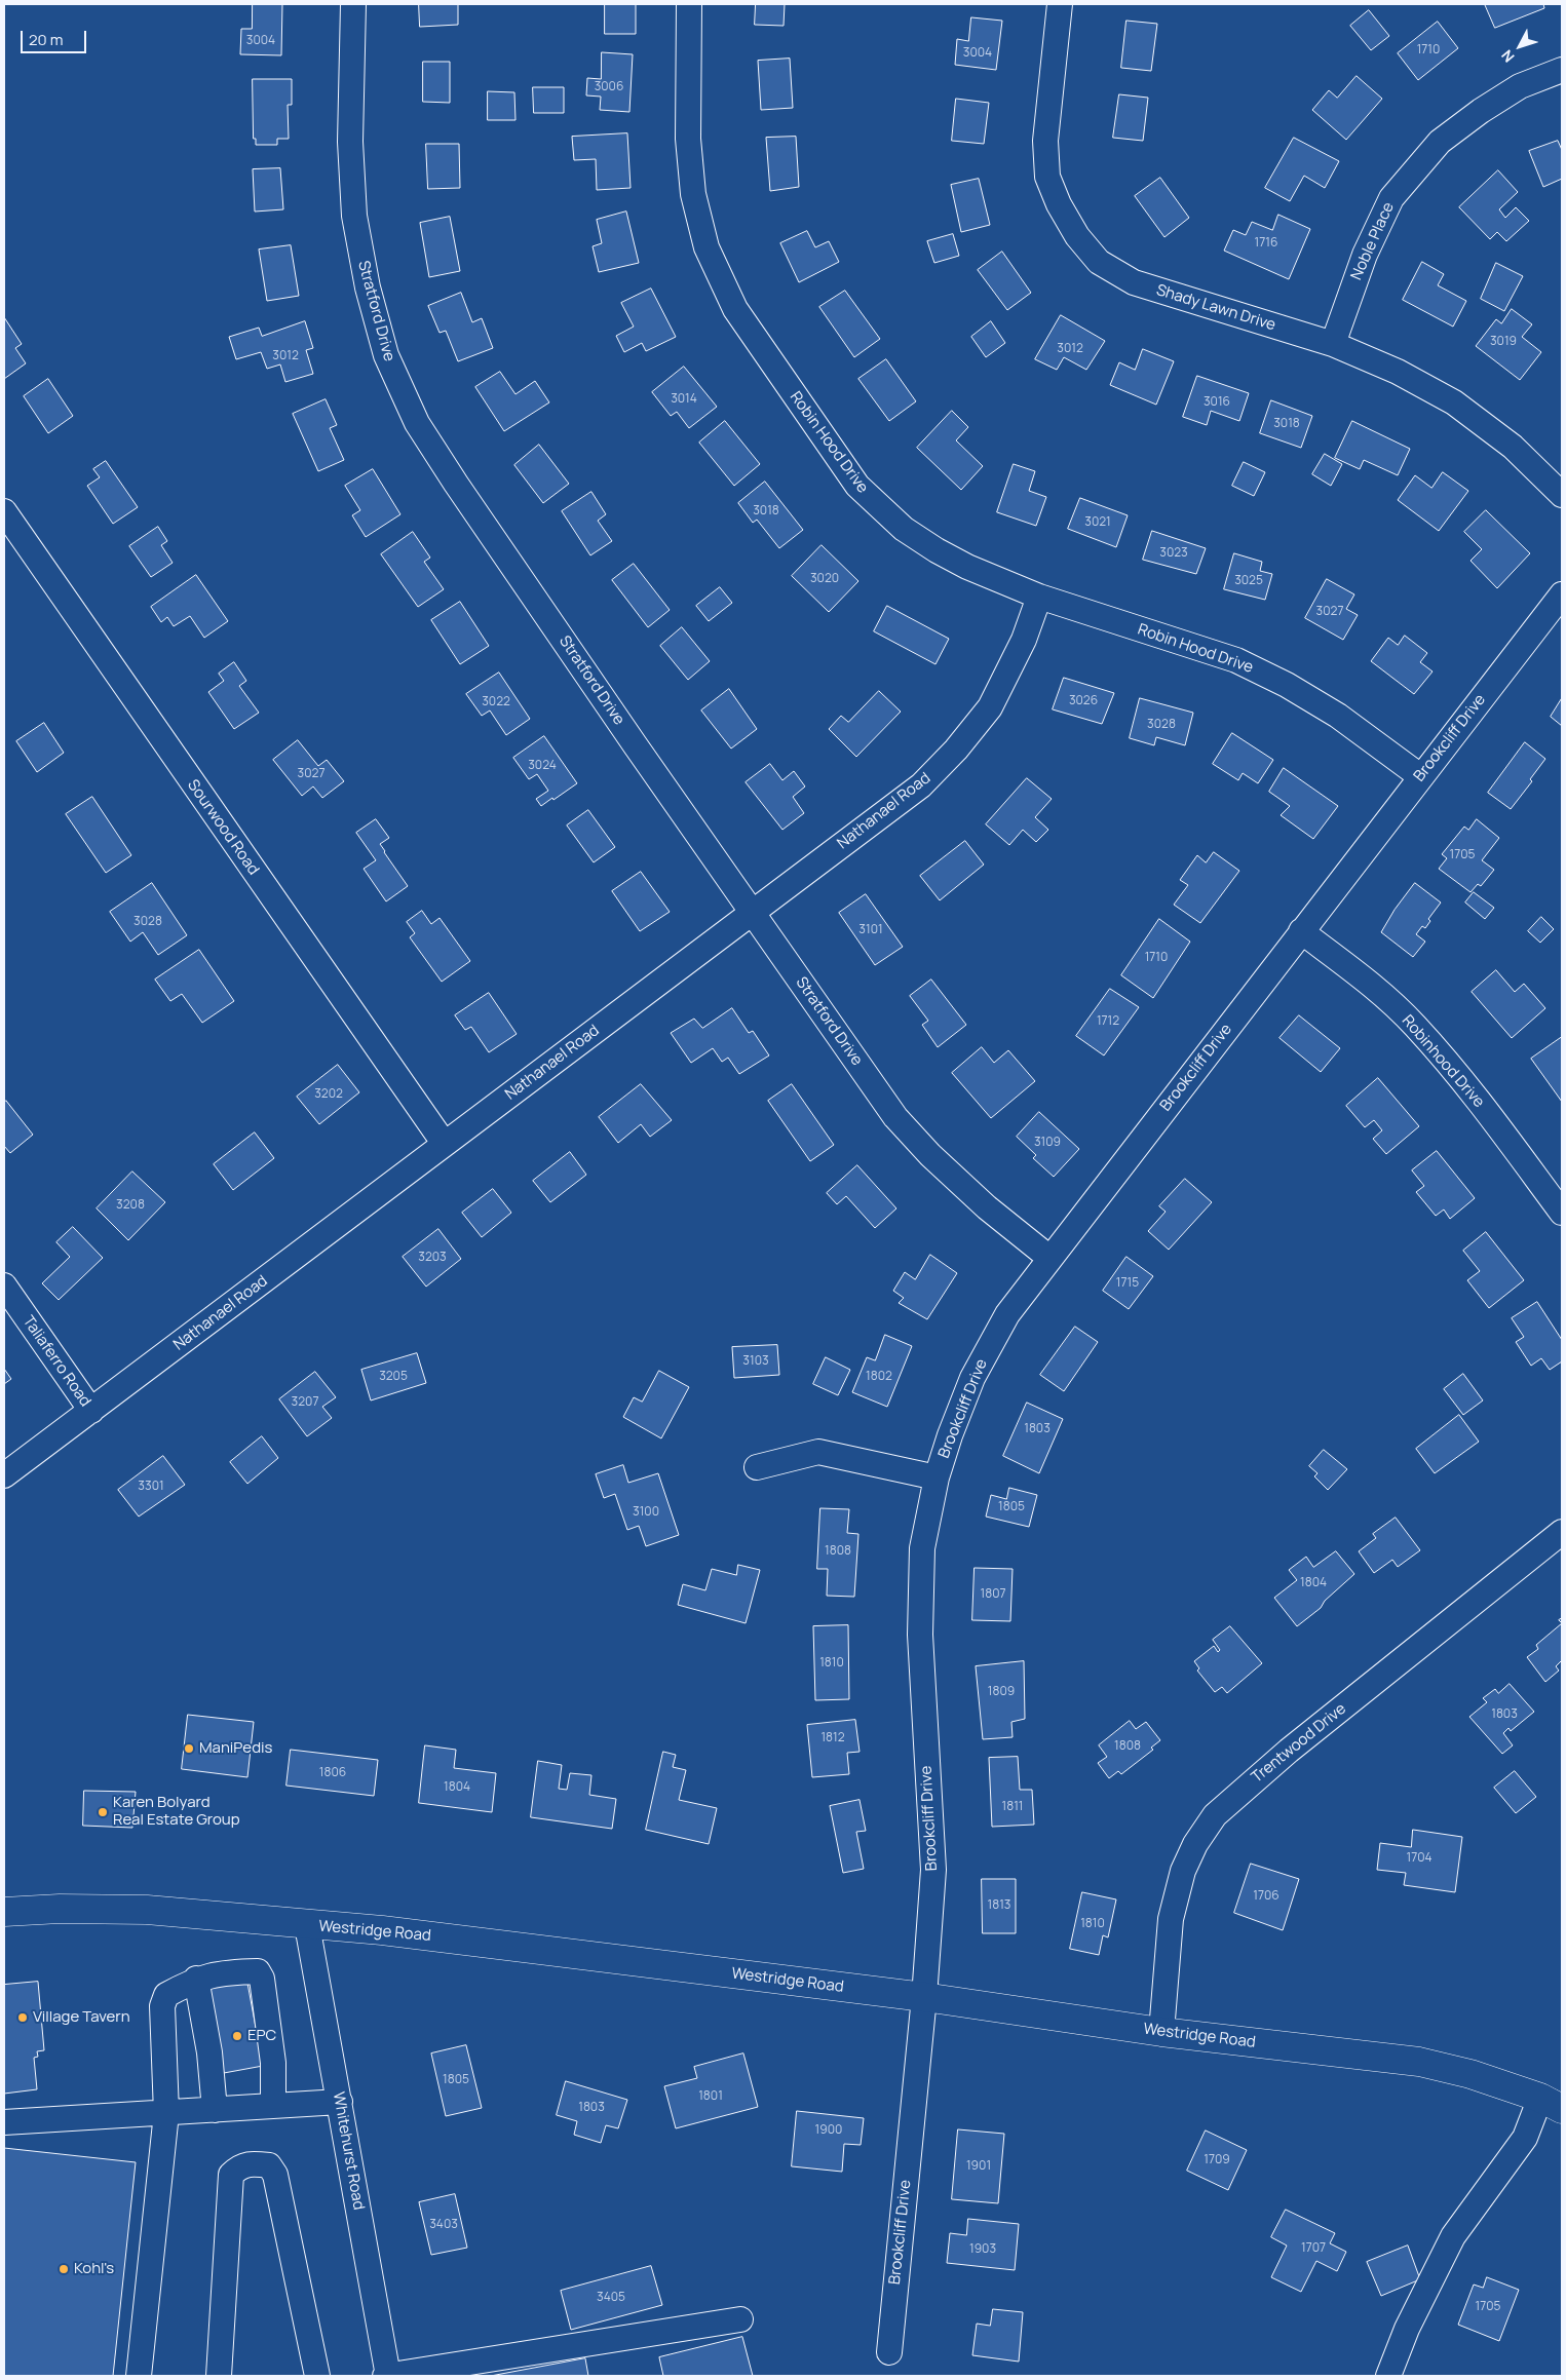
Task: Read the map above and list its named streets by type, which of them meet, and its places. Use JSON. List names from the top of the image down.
{
  "streets": {
    "main road": ["Westridge Road"],
    "street": [
      "Noble Place",
      "Shady Lawn Drive",
      "Stratford Drive",
      "Robin Hood Drive",
      "Brookcliff Drive",
      "Nathanael Road",
      "Sourwood Road",
      "Robinhood Drive",
      "Taliaferro Road",
      "Trentwood Drive",
      "Whitehurst Road"
    ]
  },
  "crossings": [
    ["Noble Place", "Shady Lawn Drive"],
    ["Stratford Drive", "Brookcliff Drive"],
    ["Stratford Drive", "Nathanael Road"],
    ["Robin Hood Drive", "Brookcliff Drive"],
    ["Robin Hood Drive", "Nathanael Road"],
    ["Brookcliff Drive", "Robinhood Drive"],
    ["Brookcliff Drive", "Westridge Road"],
    ["Nathanael Road", "Sourwood Road"],
    ["Nathanael Road", "Taliaferro Road"],
    ["Trentwood Drive", "Westridge Road"],
    ["Westridge Road", "Whitehurst Road"]
  ],
  "places": [
    "ManiPedis",
    "Karen Bolyard Real Estate Group",
    "Village Tavern",
    "EPC",
    "Kohl's"
  ],
  "house_numbers": [
    "3004",
    "1710",
    "3004",
    "3006",
    "1716",
    "3019",
    "3012",
    "3012",
    "3014",
    "3016",
    "3018",
    "3018",
    "3021",
    "3023",
    "3020",
    "3025",
    "3027",
    "3026",
    "3022",
    "3028",
    "3024",
    "3027",
    "1705",
    "3028",
    "3101",
    "1710",
    "1712",
    "3202",
    "3109",
    "3208",
    "3203",
    "1715",
    "3103",
    "3205",
    "1802",
    "3207",
    "1803",
    "3301",
    "1805",
    "3100",
    "1808",
    "1804",
    "1807",
    "1810",
    "1809",
    "1803",
    "1812",
    "1808",
    "1806",
    "1804",
    "1811",
    "1704",
    "1706",
    "1813",
    "1810",
    "1805",
    "1801",
    "1803",
    "1900",
    "1709",
    "1901",
    "3403",
    "1707",
    "1903",
    "3405",
    "1705"
  ],
  "scale_bar": "20 m",
  "north": "bottom left"
}
